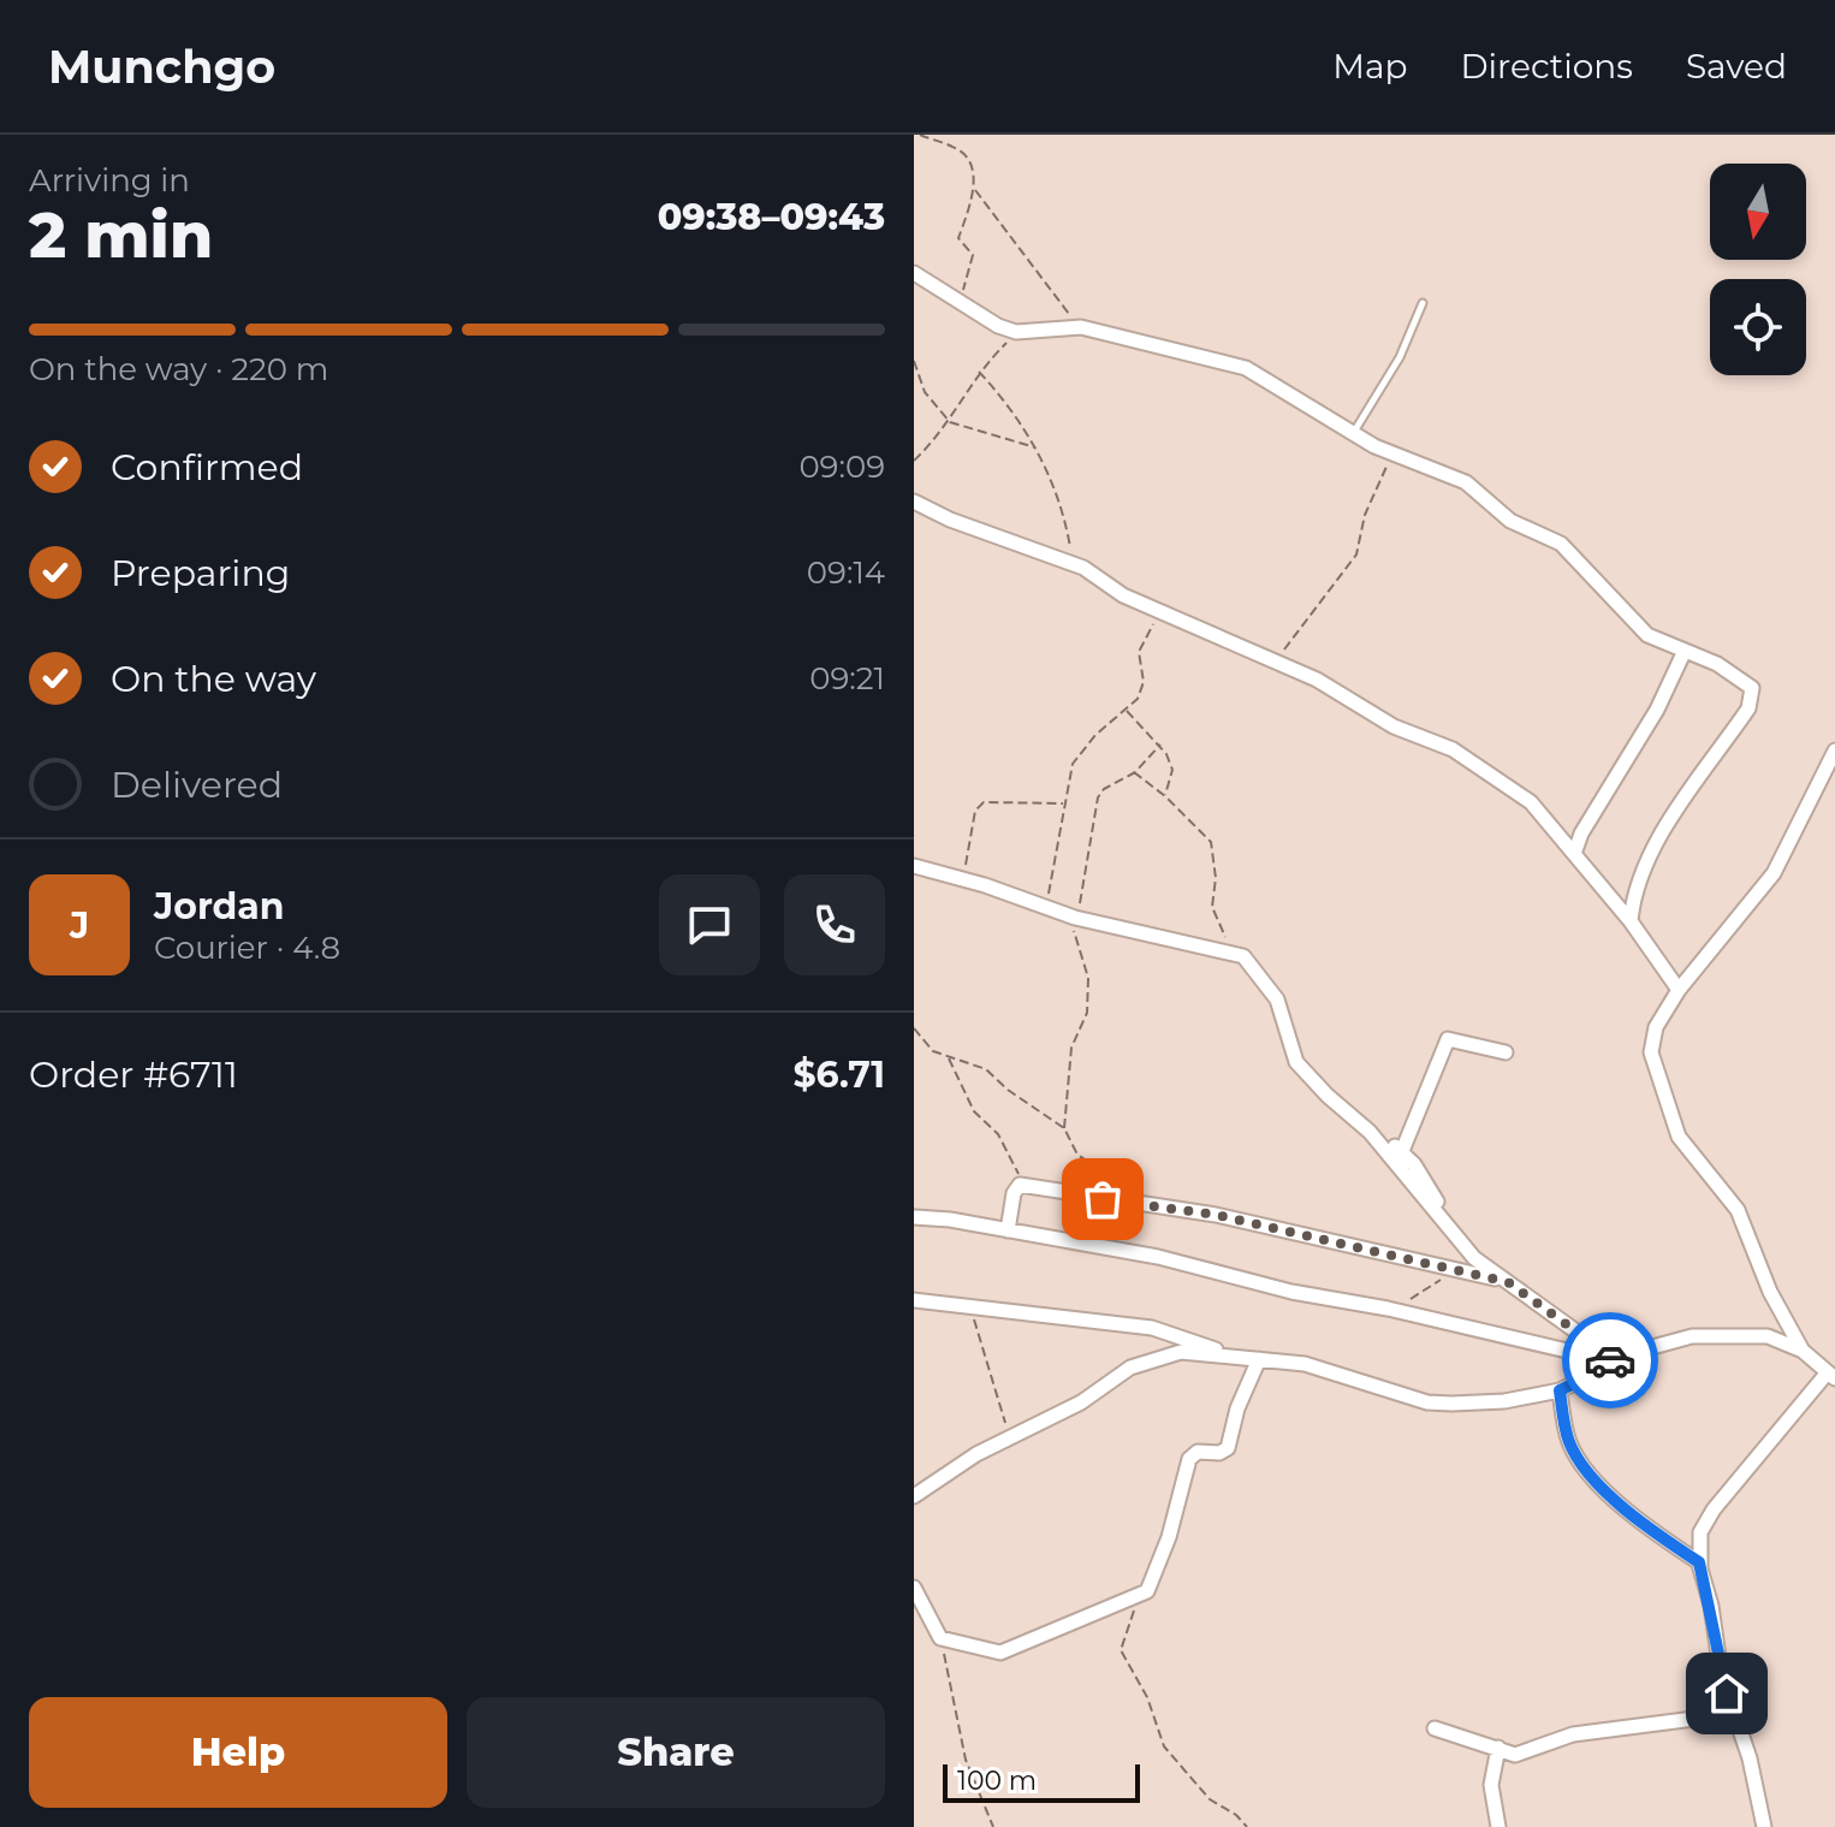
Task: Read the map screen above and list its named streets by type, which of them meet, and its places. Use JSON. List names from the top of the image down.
{
  "scale_bar": "100 m",
  "north": "bottom",
  "page": {
    "header": "Munchgo",
    "nav": ["Map", "Directions", "Saved"],
    "heading": ["2 min", "Arriving in", "09:38–09:43"],
    "panel": [
      "Jordan",
      "Courier · 4.8",
      "Order #6711",
      "$6.71"
    ],
    "bar": "On the way · 220 m",
    "list": [
      ["Confirmed", "09:09"],
      ["Preparing", "09:14"],
      ["On the way", "09:21"],
      "Delivered"
    ],
    "round": "J",
    "buttons": ["Help", "Share"],
    "scale": "100 m"
  }
}
